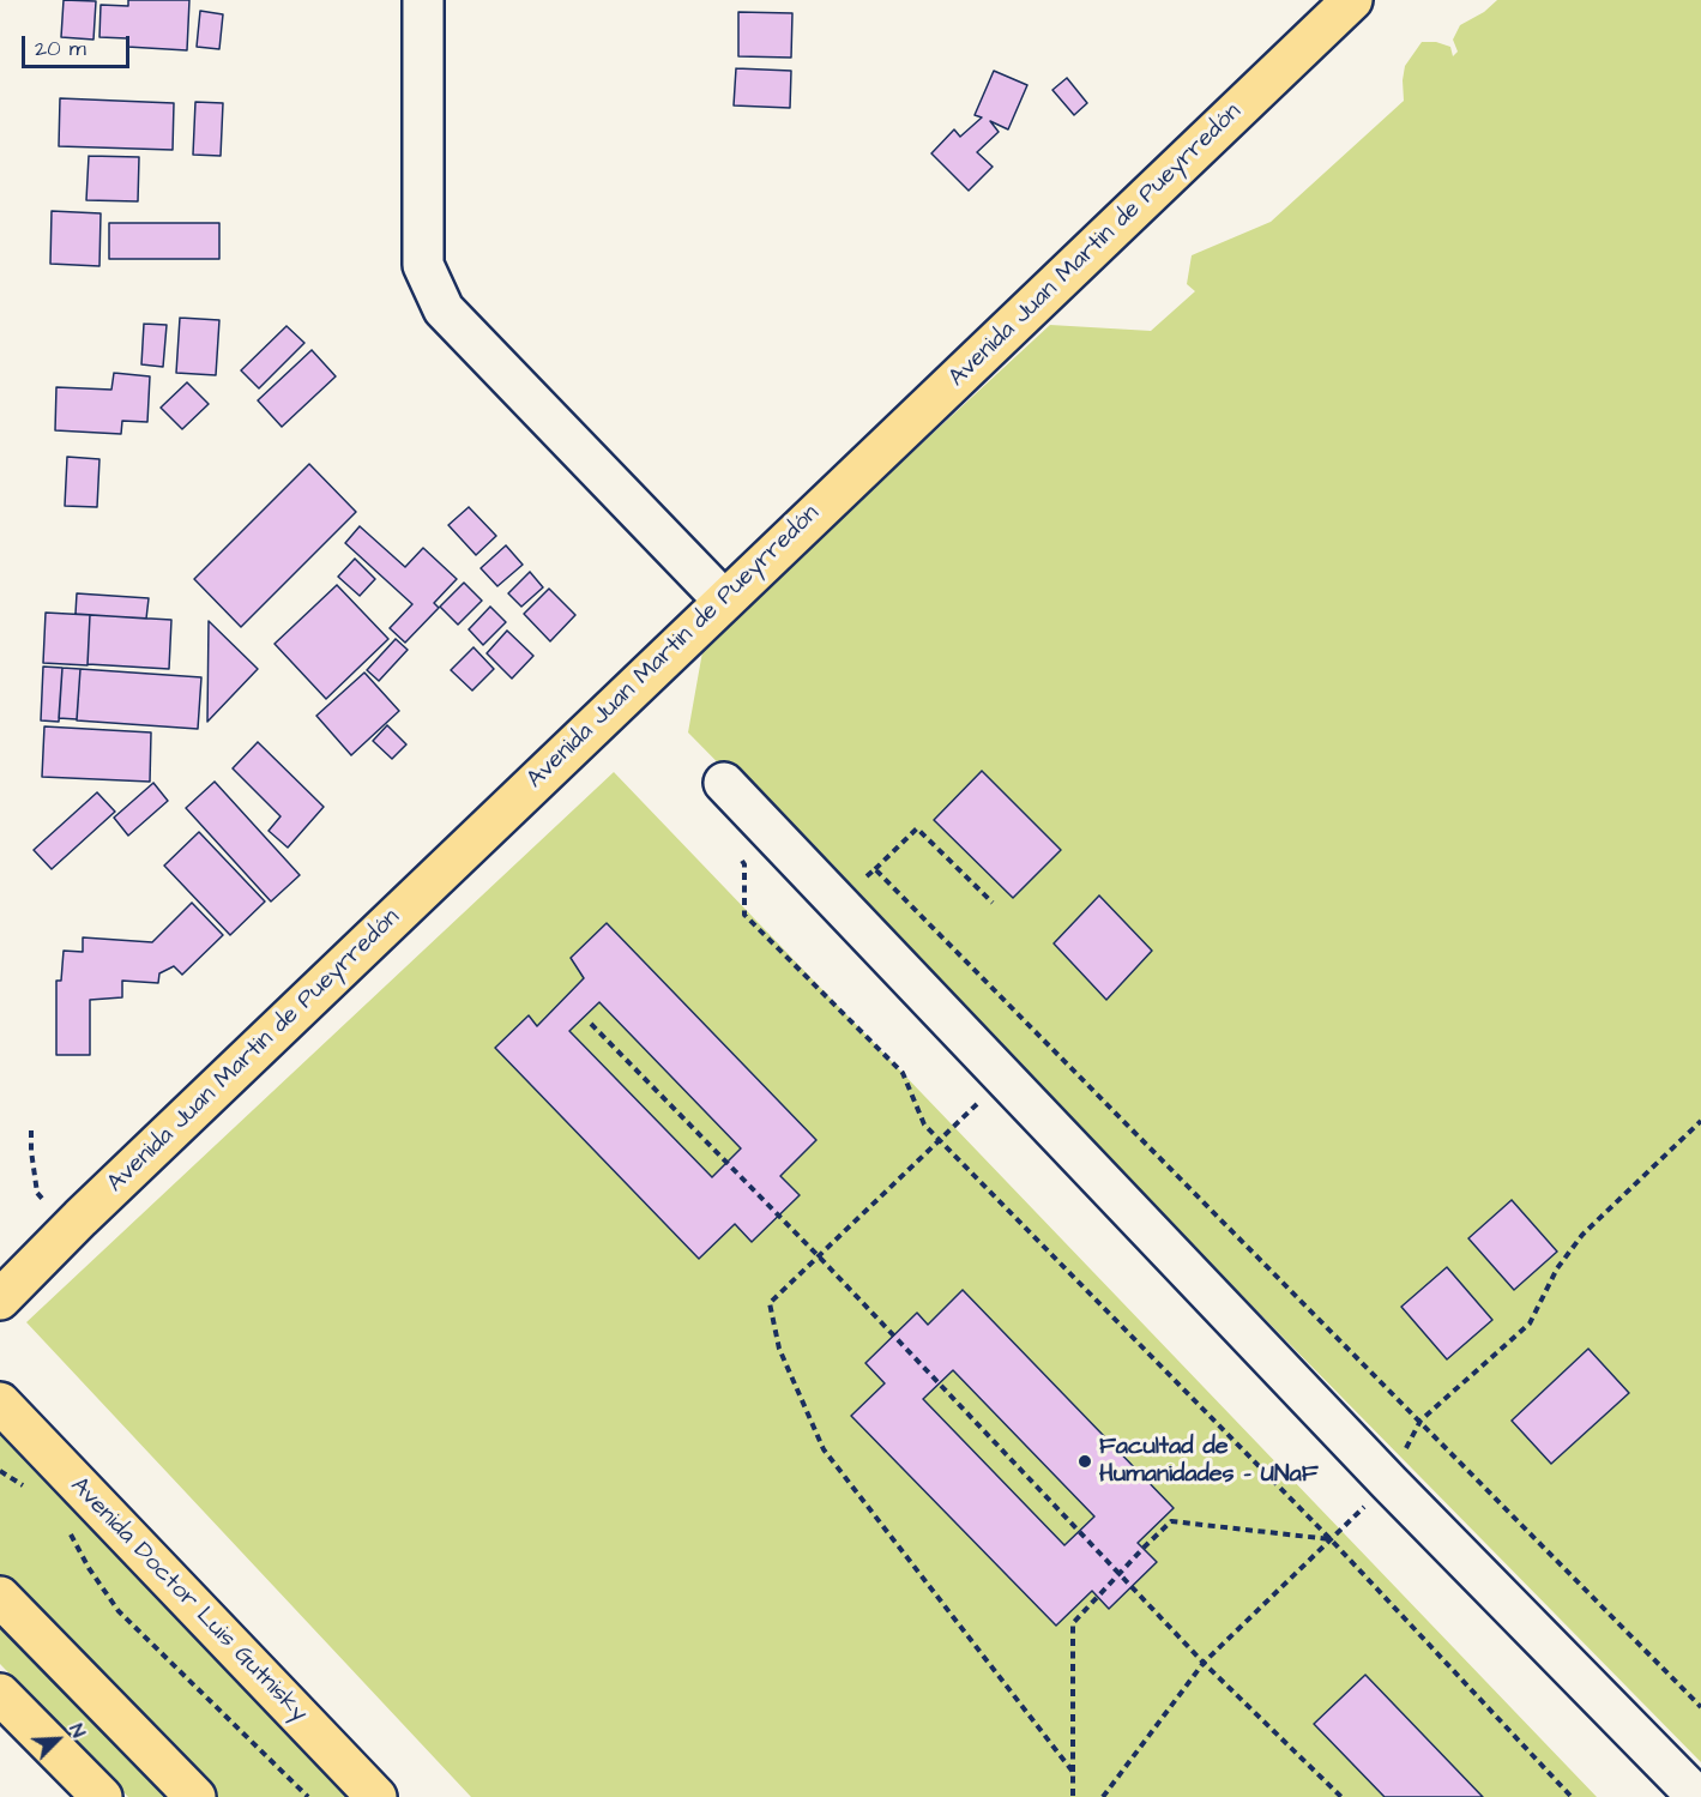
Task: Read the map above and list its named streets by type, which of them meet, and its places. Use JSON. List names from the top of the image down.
{
  "streets": {
    "main road": ["Avenida Juan Martin de Pueyrredón", "Avenida Doctor Luis Gutnisky"]
  },
  "places": ["Facultad de Humanidades - UNaF"],
  "scale_bar": "20 m",
  "north": "top right"
}
